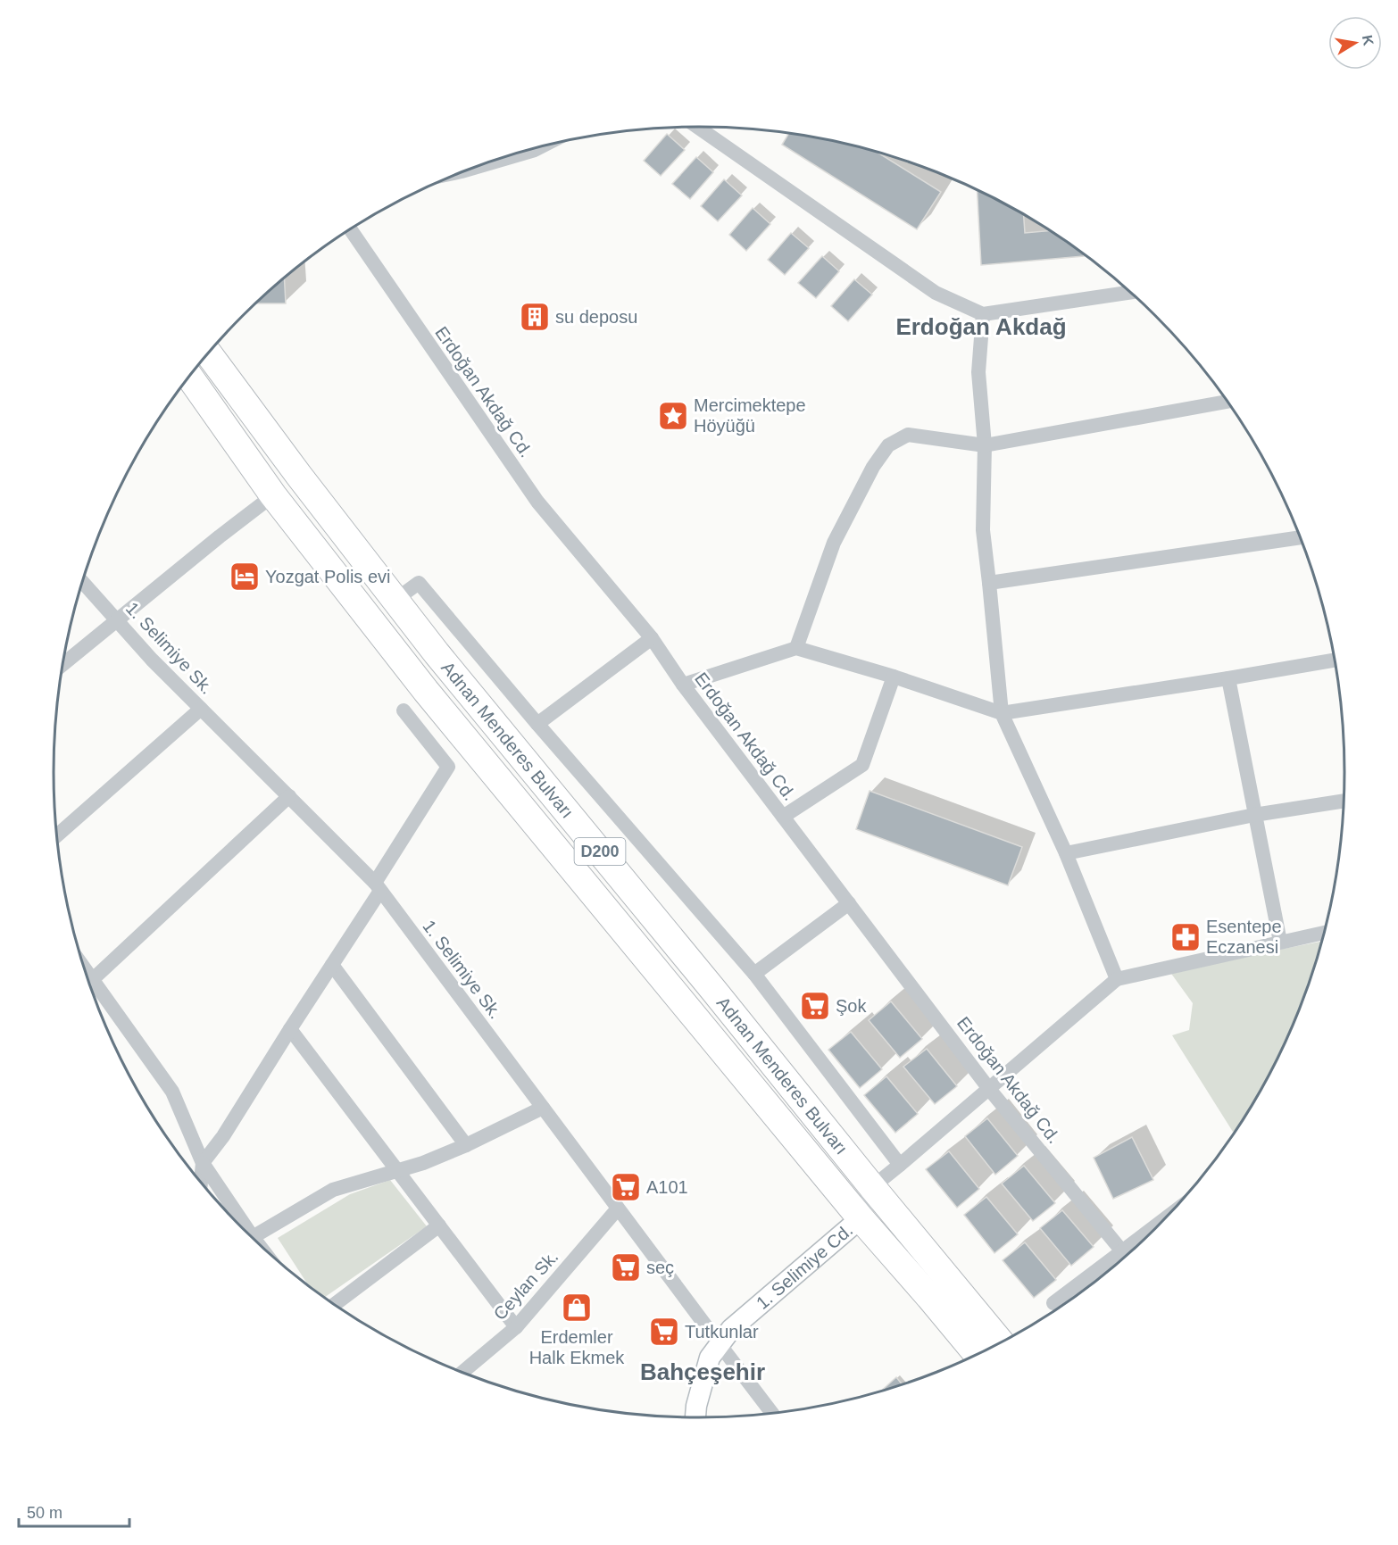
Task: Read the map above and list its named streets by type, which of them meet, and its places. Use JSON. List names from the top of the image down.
{
  "streets": {
    "highway": ["Adnan Menderes Bulvarı", "D200"],
    "street": [
      "Erdoğan Akdağ Cd.",
      "1. Selimiye Sk.",
      "1. Selimiye Cd.",
      "Ceylan Sk."
    ]
  },
  "crossings": [
    ["1. Selimiye Sk.", "1. Selimiye Cd."],
    ["1. Selimiye Sk.", "Ceylan Sk."],
    ["Adnan Menderes Bulvarı", "1. Selimiye Cd."]
  ],
  "districts": ["Erdoğan Akdağ", "Bahçeşehir"],
  "places": {
    "building": ["su deposu"],
    "place": ["Mercimektepe Höyüğü"],
    "hotel": ["Yozgat Polis evi"],
    "pharmacy": ["Esentepe Eczanesi"],
    "supermarket": [
      "Şok",
      "A101",
      "seç",
      "Tutkunlar"
    ],
    "shop": ["Erdemler Halk Ekmek"]
  },
  "scale_bar": "50 m",
  "north": "right"
}
